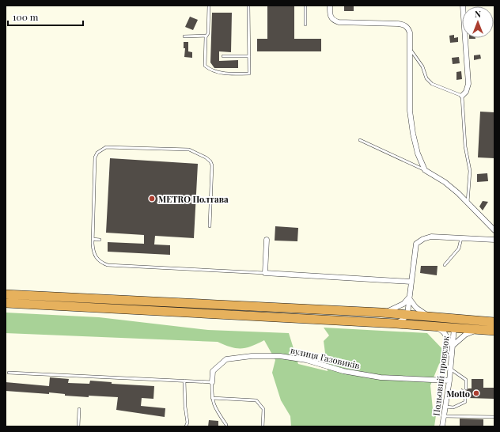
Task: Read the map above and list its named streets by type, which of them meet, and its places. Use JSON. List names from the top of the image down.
{
  "streets": {
    "street": ["вулиця Газовиків", "Польовий провулок"]
  },
  "crossings": [
    ["вулиця Газовиків", "Польовий провулок"]
  ],
  "places": ["METRO Полтава", "Motto"],
  "scale_bar": "100 m",
  "north": "top"
}
